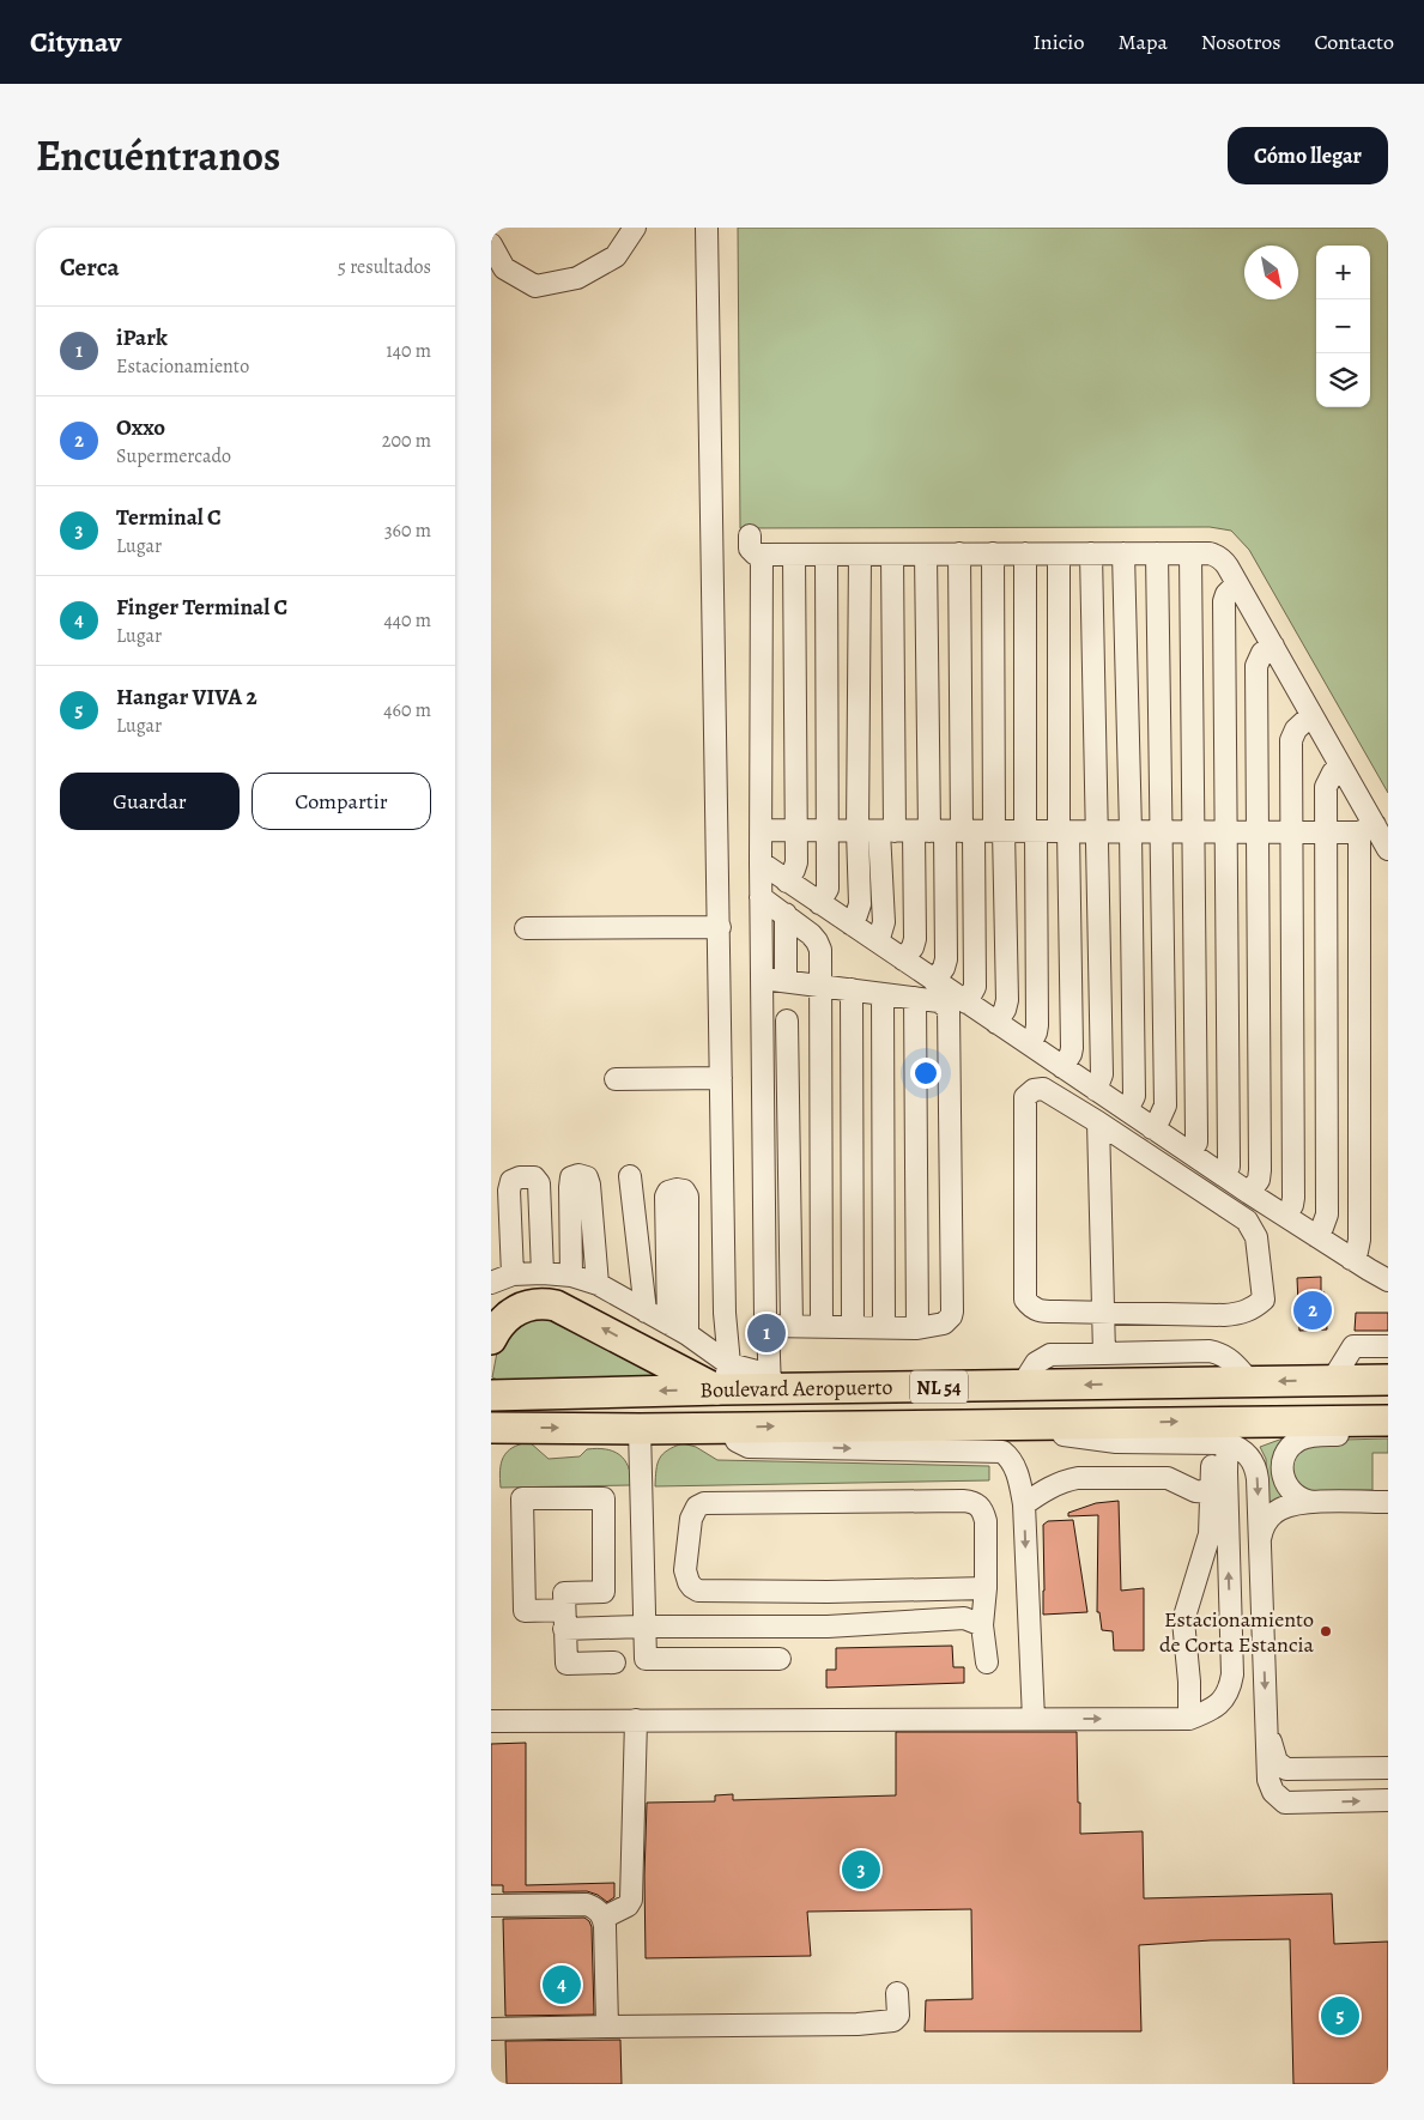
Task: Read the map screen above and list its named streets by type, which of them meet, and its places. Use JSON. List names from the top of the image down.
{
  "streets": {
    "highway": ["NL 54", "Boulevard Aeropuerto"]
  },
  "places": ["Estacionamiento de Corta Estancia"],
  "north": "bottom right",
  "page": {
    "header": "Citynav",
    "nav": [
      "Inicio",
      "Mapa",
      "Nosotros",
      "Contacto"
    ],
    "title": "Encuéntranos",
    "buttons": [
      "Cómo llegar",
      ["Guardar", "Compartir"]
    ],
    "heading": ["Cerca", "5 resultados"],
    "map_buttons": ["+", "−"],
    "list": [
      {
        "mark": "1",
        "name": "iPark",
        "note": "Estacionamiento",
        "value": "140 m"
      },
      {
        "mark": "2",
        "name": "Oxxo",
        "note": "Supermercado",
        "value": "200 m"
      },
      {
        "mark": "3",
        "name": "Terminal C",
        "note": "Lugar",
        "value": "360 m"
      },
      {
        "mark": "4",
        "name": "Finger Terminal C",
        "note": "Lugar",
        "value": "440 m"
      },
      {
        "mark": "5",
        "name": "Hangar VIVA 2",
        "note": "Lugar",
        "value": "460 m"
      }
    ],
    "pins": [
      "2",
      "1",
      "3",
      "4",
      "5"
    ]
  }
}
